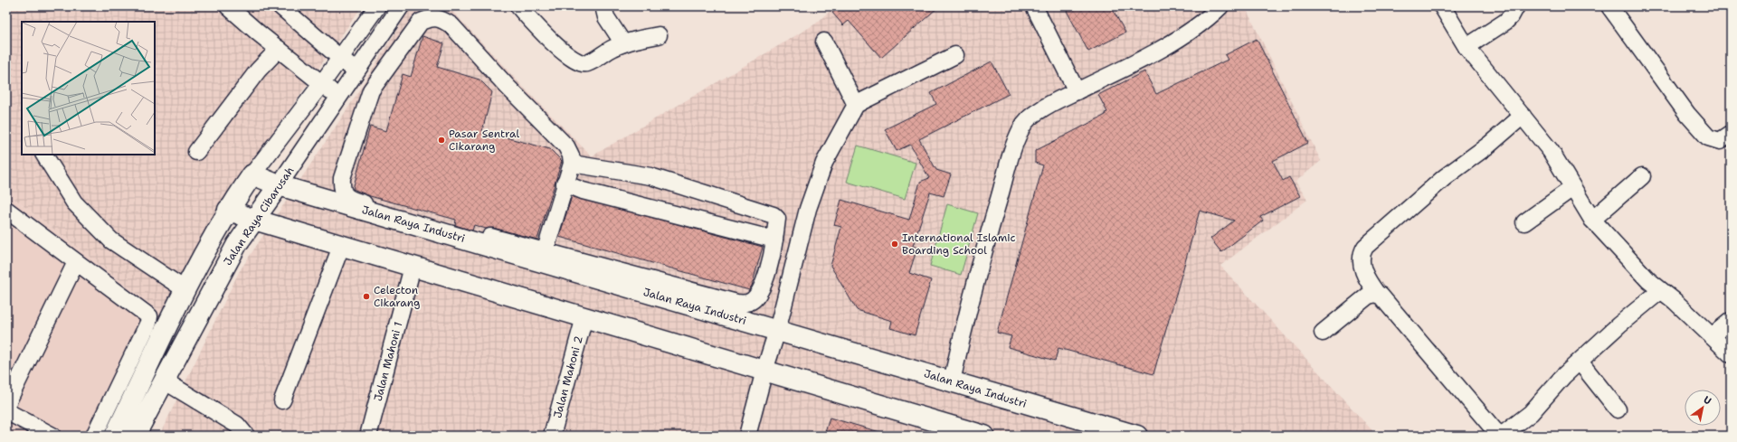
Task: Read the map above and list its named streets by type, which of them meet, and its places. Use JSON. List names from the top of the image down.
{
  "streets": {
    "main road": ["Jalan Raya Cibarusah", "Jalan Raya Industri"],
    "street": ["Jalan Mahoni 1", "Jalan Mahoni 2"]
  },
  "crossings": [
    ["Jalan Raya Cibarusah", "Jalan Raya Industri"]
  ],
  "places": ["Pasar Sentral Cikarang", "International Islamic Boarding School", "Celecton Cikarang"],
  "north": "top right"
}
